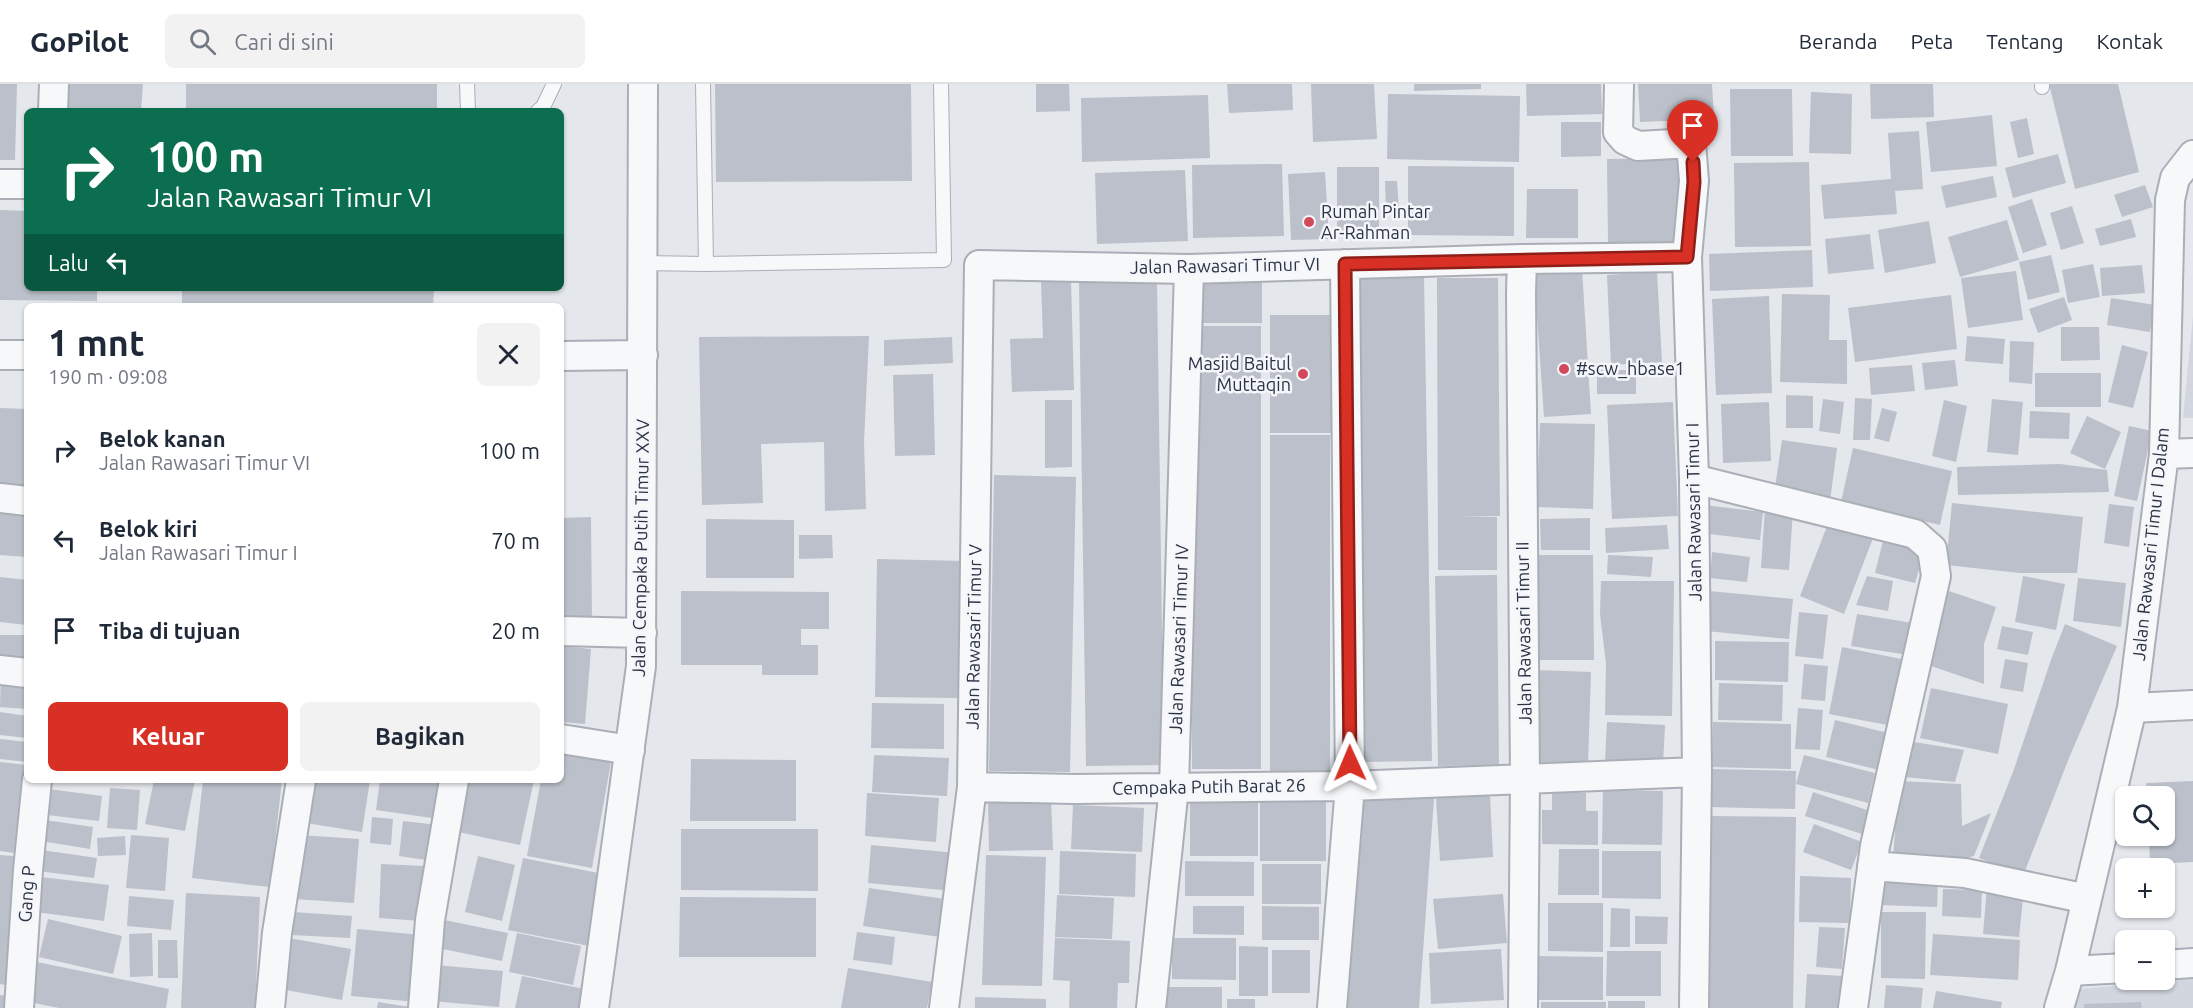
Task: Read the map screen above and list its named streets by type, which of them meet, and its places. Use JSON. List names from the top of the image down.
{
  "streets": {
    "street": [
      "Jalan Rawasari Timur VI",
      "Jalan Rawasari Timur I",
      "Jalan Rawasari Timur I Dalam",
      "Jalan Cempaka Putih Timur XXV",
      "Jalan Rawasari Timur II",
      "Jalan Rawasari Timur V",
      "Jalan Rawasari Timur IV",
      "Cempaka Putih Barat 26",
      "Gang P"
    ]
  },
  "crossings": [
    ["Jalan Rawasari Timur VI", "Jalan Rawasari Timur I"],
    ["Jalan Rawasari Timur VI", "Jalan Rawasari Timur II"],
    ["Jalan Rawasari Timur VI", "Jalan Rawasari Timur V"],
    ["Jalan Rawasari Timur VI", "Jalan Rawasari Timur IV"],
    ["Jalan Rawasari Timur I", "Cempaka Putih Barat 26"],
    ["Jalan Rawasari Timur II", "Cempaka Putih Barat 26"],
    ["Jalan Rawasari Timur V", "Cempaka Putih Barat 26"],
    ["Jalan Rawasari Timur IV", "Cempaka Putih Barat 26"]
  ],
  "places": ["Rumah Pintar Ar-Rahman", "#scw_hbase1", "Masjid Baitul Muttaqin"],
  "page": {
    "header": "GoPilot",
    "search": "Cari di sini",
    "nav": [
      "Beranda",
      "Peta",
      "Tentang",
      "Kontak"
    ],
    "turn": ["100 m", "Jalan Rawasari Timur VI"],
    "then": "Lalu",
    "heading": ["1 mnt", "190 m · 09:08"],
    "list": [
      {
        "name": "Belok kanan",
        "note": "Jalan Rawasari Timur VI",
        "value": "100 m"
      },
      {
        "name": "Belok kiri",
        "note": "Jalan Rawasari Timur I",
        "value": "70 m"
      },
      {
        "name": "Tiba di tujuan",
        "value": "20 m"
      }
    ],
    "buttons": ["Keluar", "Bagikan"],
    "map_buttons": ["+", "−"]
  }
}
